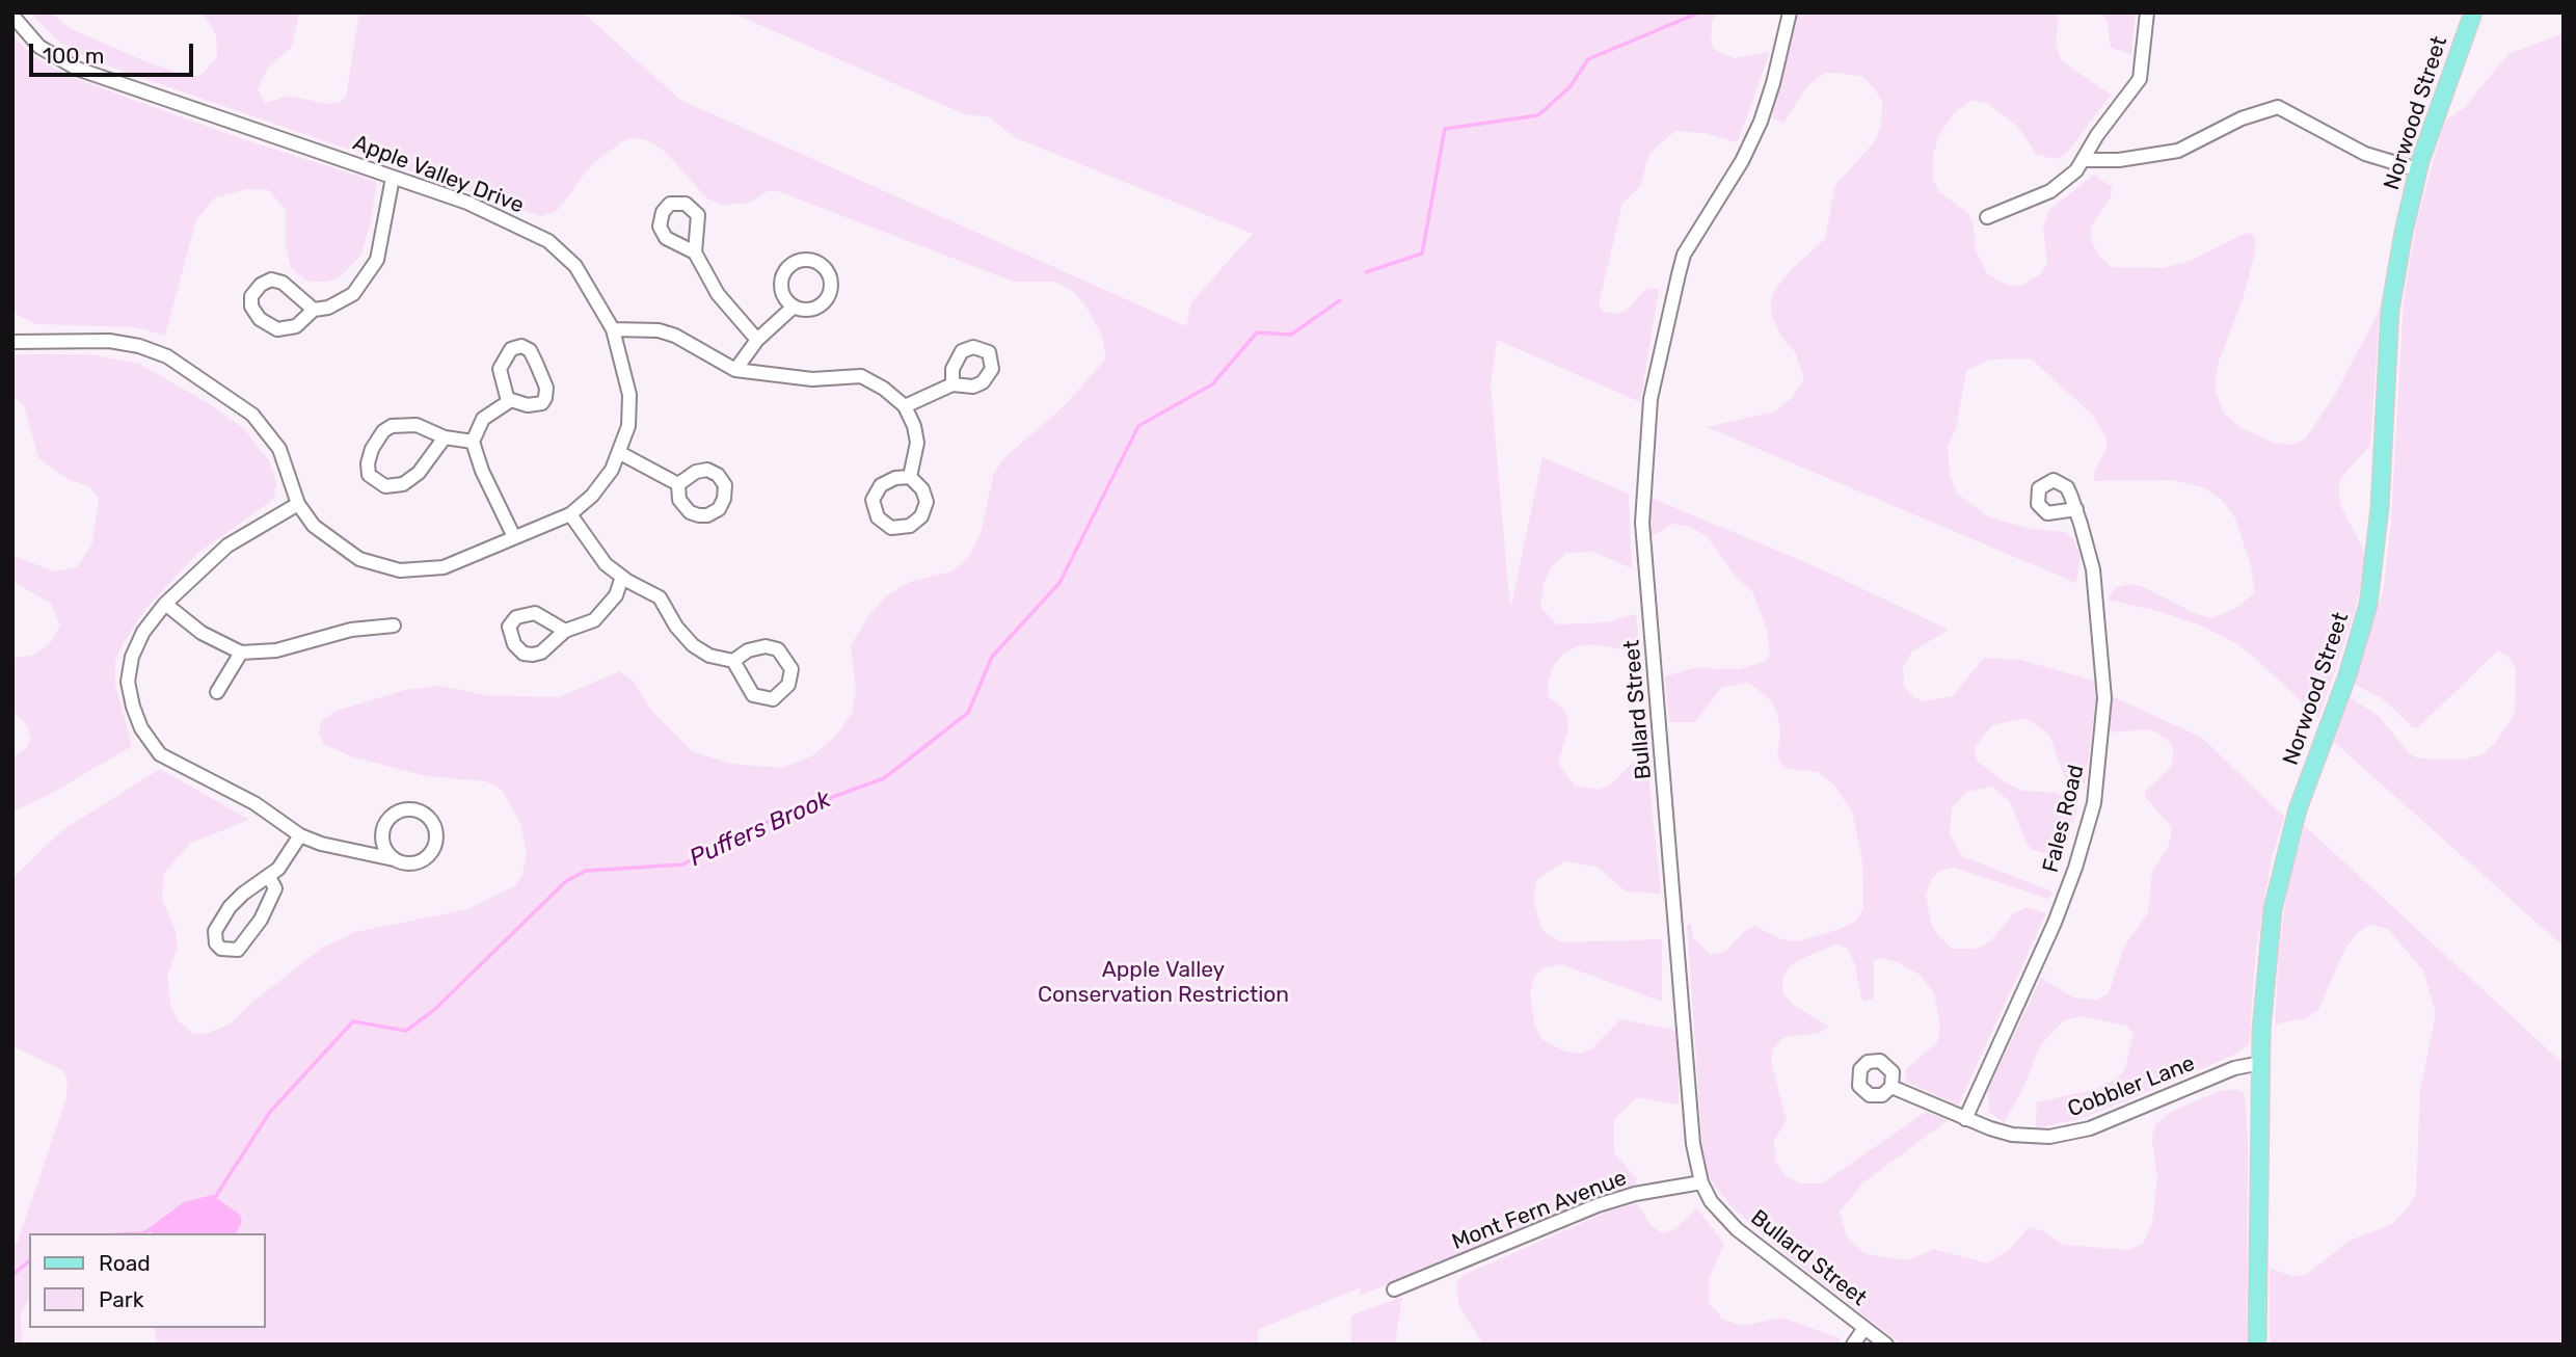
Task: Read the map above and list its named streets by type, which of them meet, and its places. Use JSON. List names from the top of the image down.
{
  "streets": {
    "main road": ["Norwood Street"],
    "street": [
      "Apple Valley Drive",
      "Bullard Street",
      "Fales Road",
      "Cobbler Lane",
      "Mont Fern Avenue"
    ]
  },
  "crossings": [
    ["Norwood Street", "Cobbler Lane"],
    ["Bullard Street", "Mont Fern Avenue"],
    ["Fales Road", "Cobbler Lane"]
  ],
  "water": ["Puffers Brook"],
  "parks": ["Apple Valley Conservation Restriction"],
  "legend": ["Road", "Park"],
  "scale_bar": "100 m"
}
